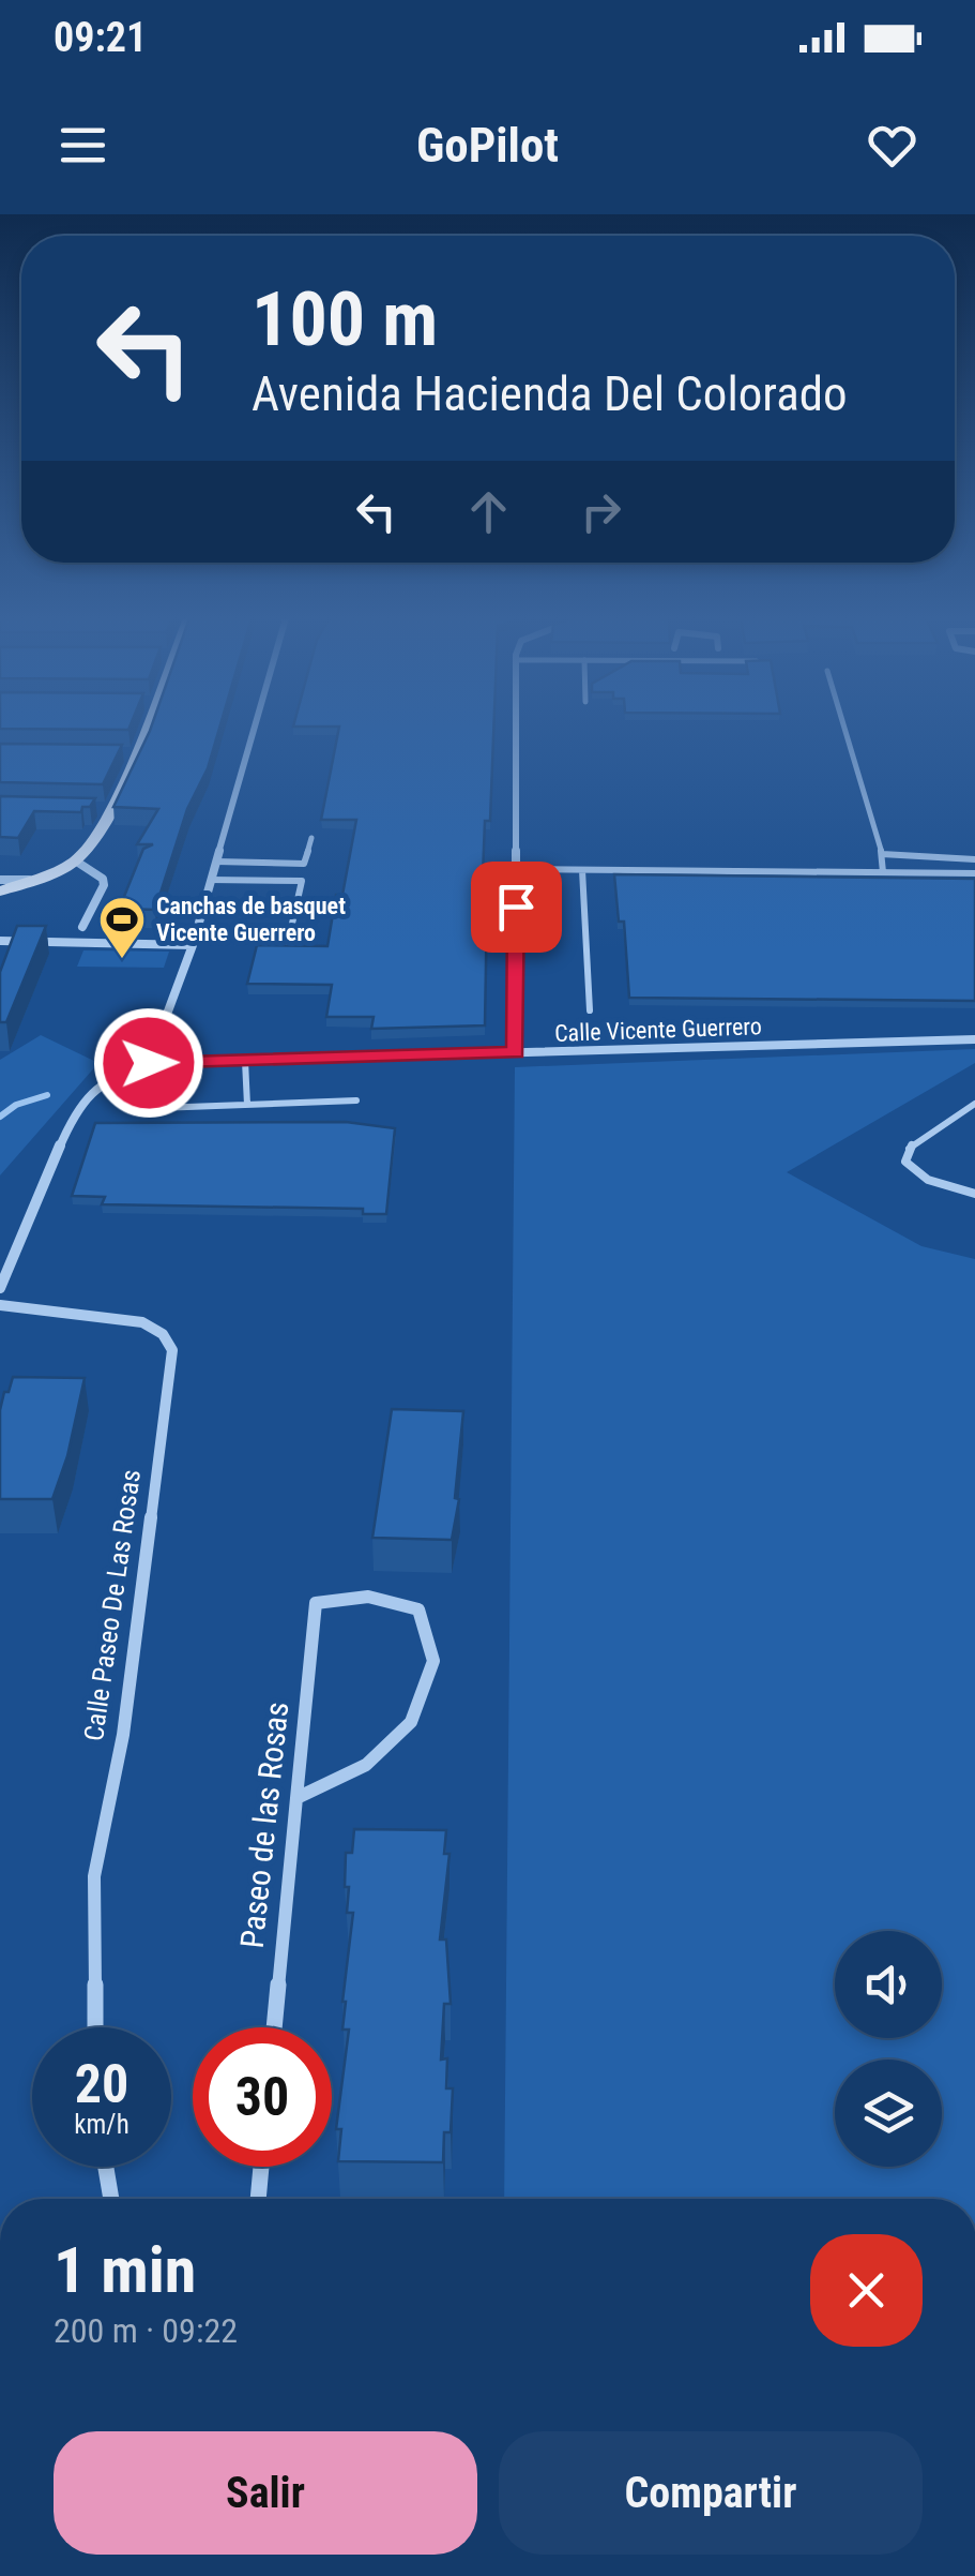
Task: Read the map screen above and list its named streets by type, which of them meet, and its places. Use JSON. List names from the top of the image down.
{
  "streets": {
    "street": ["Calle Vicente Guerrero", "Calle Paseo De Las Rosas", "Paseo de las Rosas"]
  },
  "places": {
    "sports": ["Canchas de basquet Vicente Guerrero"]
  },
  "page": {
    "status": "09:21",
    "header": "GoPilot",
    "turn": ["100 m", "Avenida Hacienda Del Colorado"],
    "speed": "20 km/h",
    "limit": "30",
    "heading": ["1 min", "200 m · 09:22"],
    "buttons": ["Salir", "Compartir"]
  }
}
